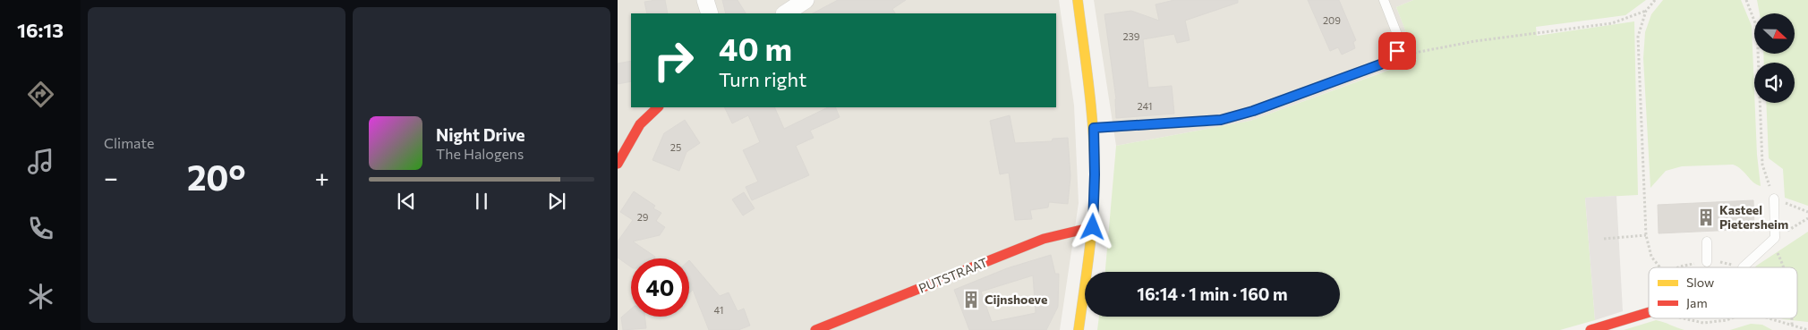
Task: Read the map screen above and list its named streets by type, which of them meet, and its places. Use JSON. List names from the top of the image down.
{
  "streets": {
    "street": ["PUTSTRAAT"]
  },
  "places": {
    "building": ["Kasteel Pietersheim", "Cijnshoeve"]
  },
  "house_numbers": [
    "209",
    "239",
    "241",
    "25",
    "29",
    "41"
  ],
  "legend": ["Slow", "Jam"],
  "north": "right",
  "page": {
    "tabs": "16:13",
    "tile": "Climate",
    "turn": ["40 m", "Turn right"],
    "song": ["Night Drive", "The Halogens"],
    "heat": ["−", "20°", "+"],
    "limit": "40",
    "trip": "16:14 · 1 min · 160 m"
  }
}
